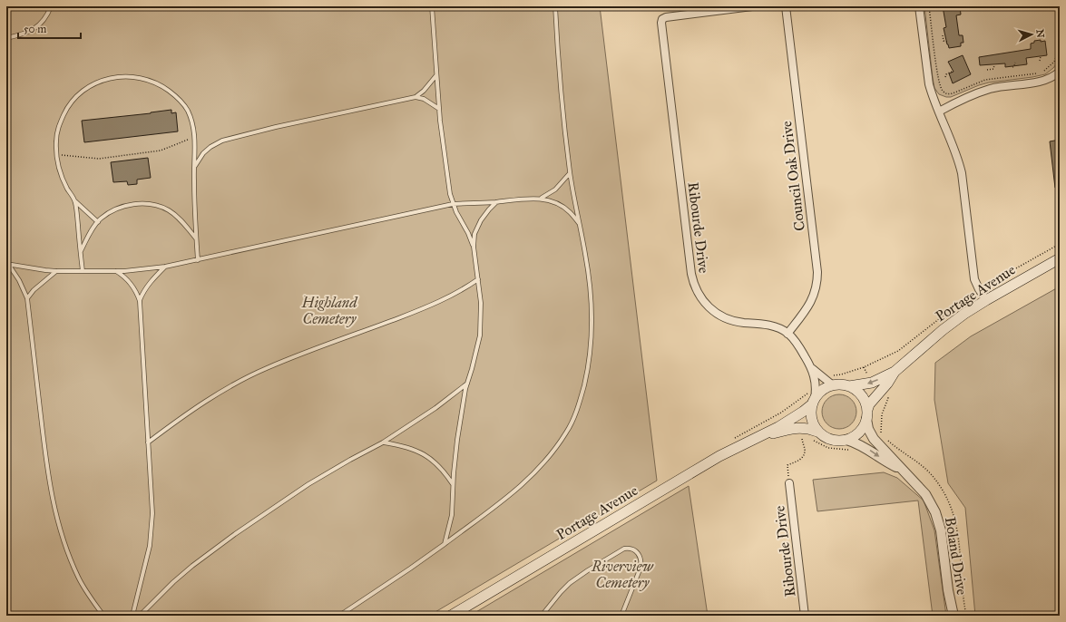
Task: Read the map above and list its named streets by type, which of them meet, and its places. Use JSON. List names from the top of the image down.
{
  "streets": {
    "main road": ["Portage Avenue"],
    "street": ["Council Oak Drive", "Ribourde Drive", "Boland Drive"]
  },
  "crossings": [
    ["Council Oak Drive", "Ribourde Drive"],
    ["Ribourde Drive", "Portage Avenue"],
    ["Ribourde Drive", "Boland Drive"],
    ["Portage Avenue", "Boland Drive"]
  ],
  "parks": ["Highland Cemetery", "Riverview Cemetery"],
  "scale_bar": "50 m",
  "north": "right"
}
